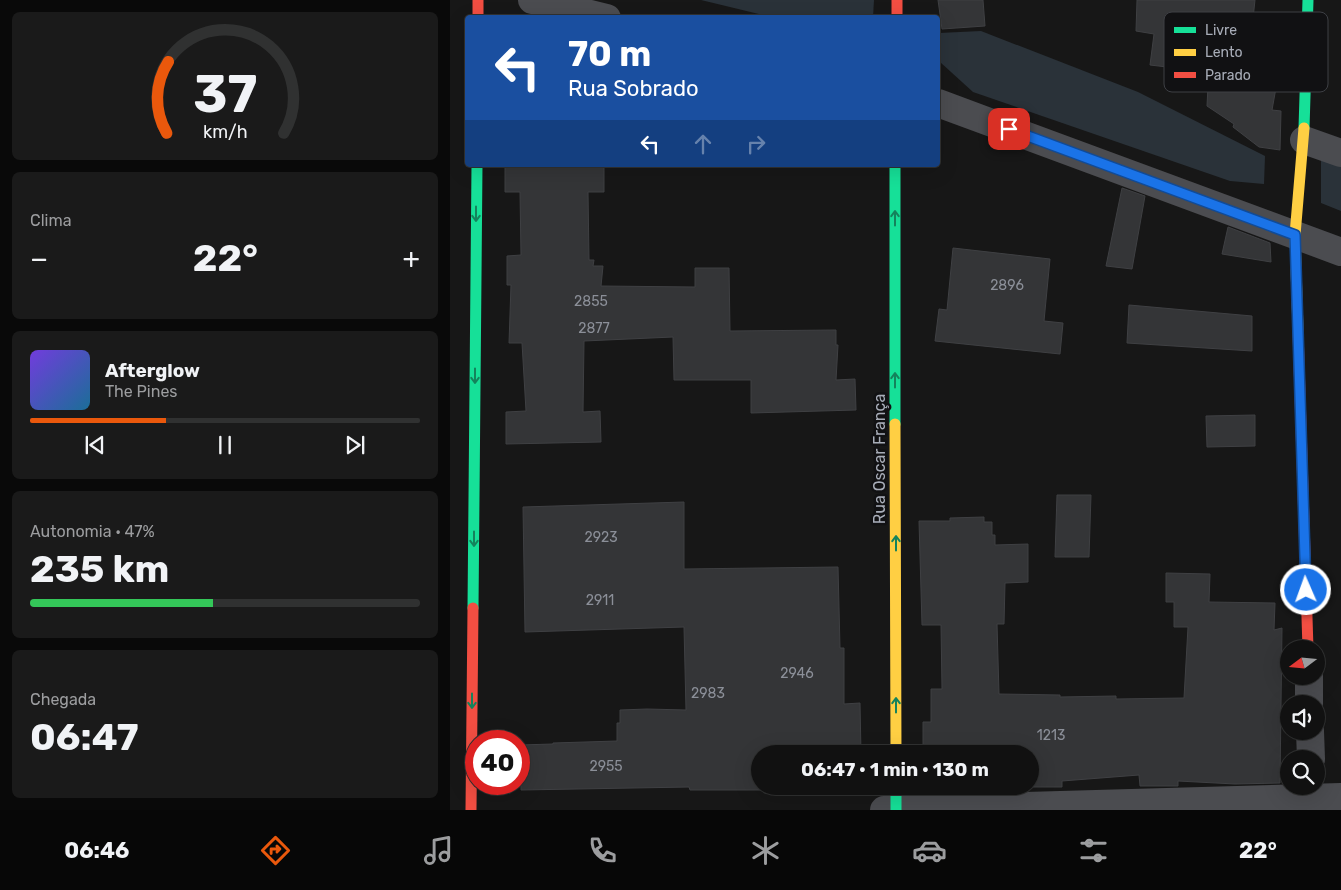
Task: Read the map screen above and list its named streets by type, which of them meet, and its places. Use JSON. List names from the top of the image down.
{
  "streets": {
    "street": ["Rua Oscar França"]
  },
  "one_way": ["Rua Oscar França"],
  "house_numbers": [
    "2896",
    "2855",
    "2877",
    "2923",
    "2911",
    "2946",
    "2983",
    "1213",
    "2955"
  ],
  "legend": ["Livre", "Lento", "Parado"],
  "north": "left",
  "page": {
    "turn": ["70 m", "Rua Sobrado"],
    "tile": [
      "Clima",
      ["Autonomia · 47%", "235 km"],
      ["Chegada", "06:47"]
    ],
    "heat": ["−", "22°", "+"],
    "song": ["Afterglow", "The Pines"],
    "limit": "40",
    "trip": "06:47 · 1 min · 130 m",
    "tabs": ["06:46", "22°"],
    "gauge": ["37", "km/h"]
  }
}
